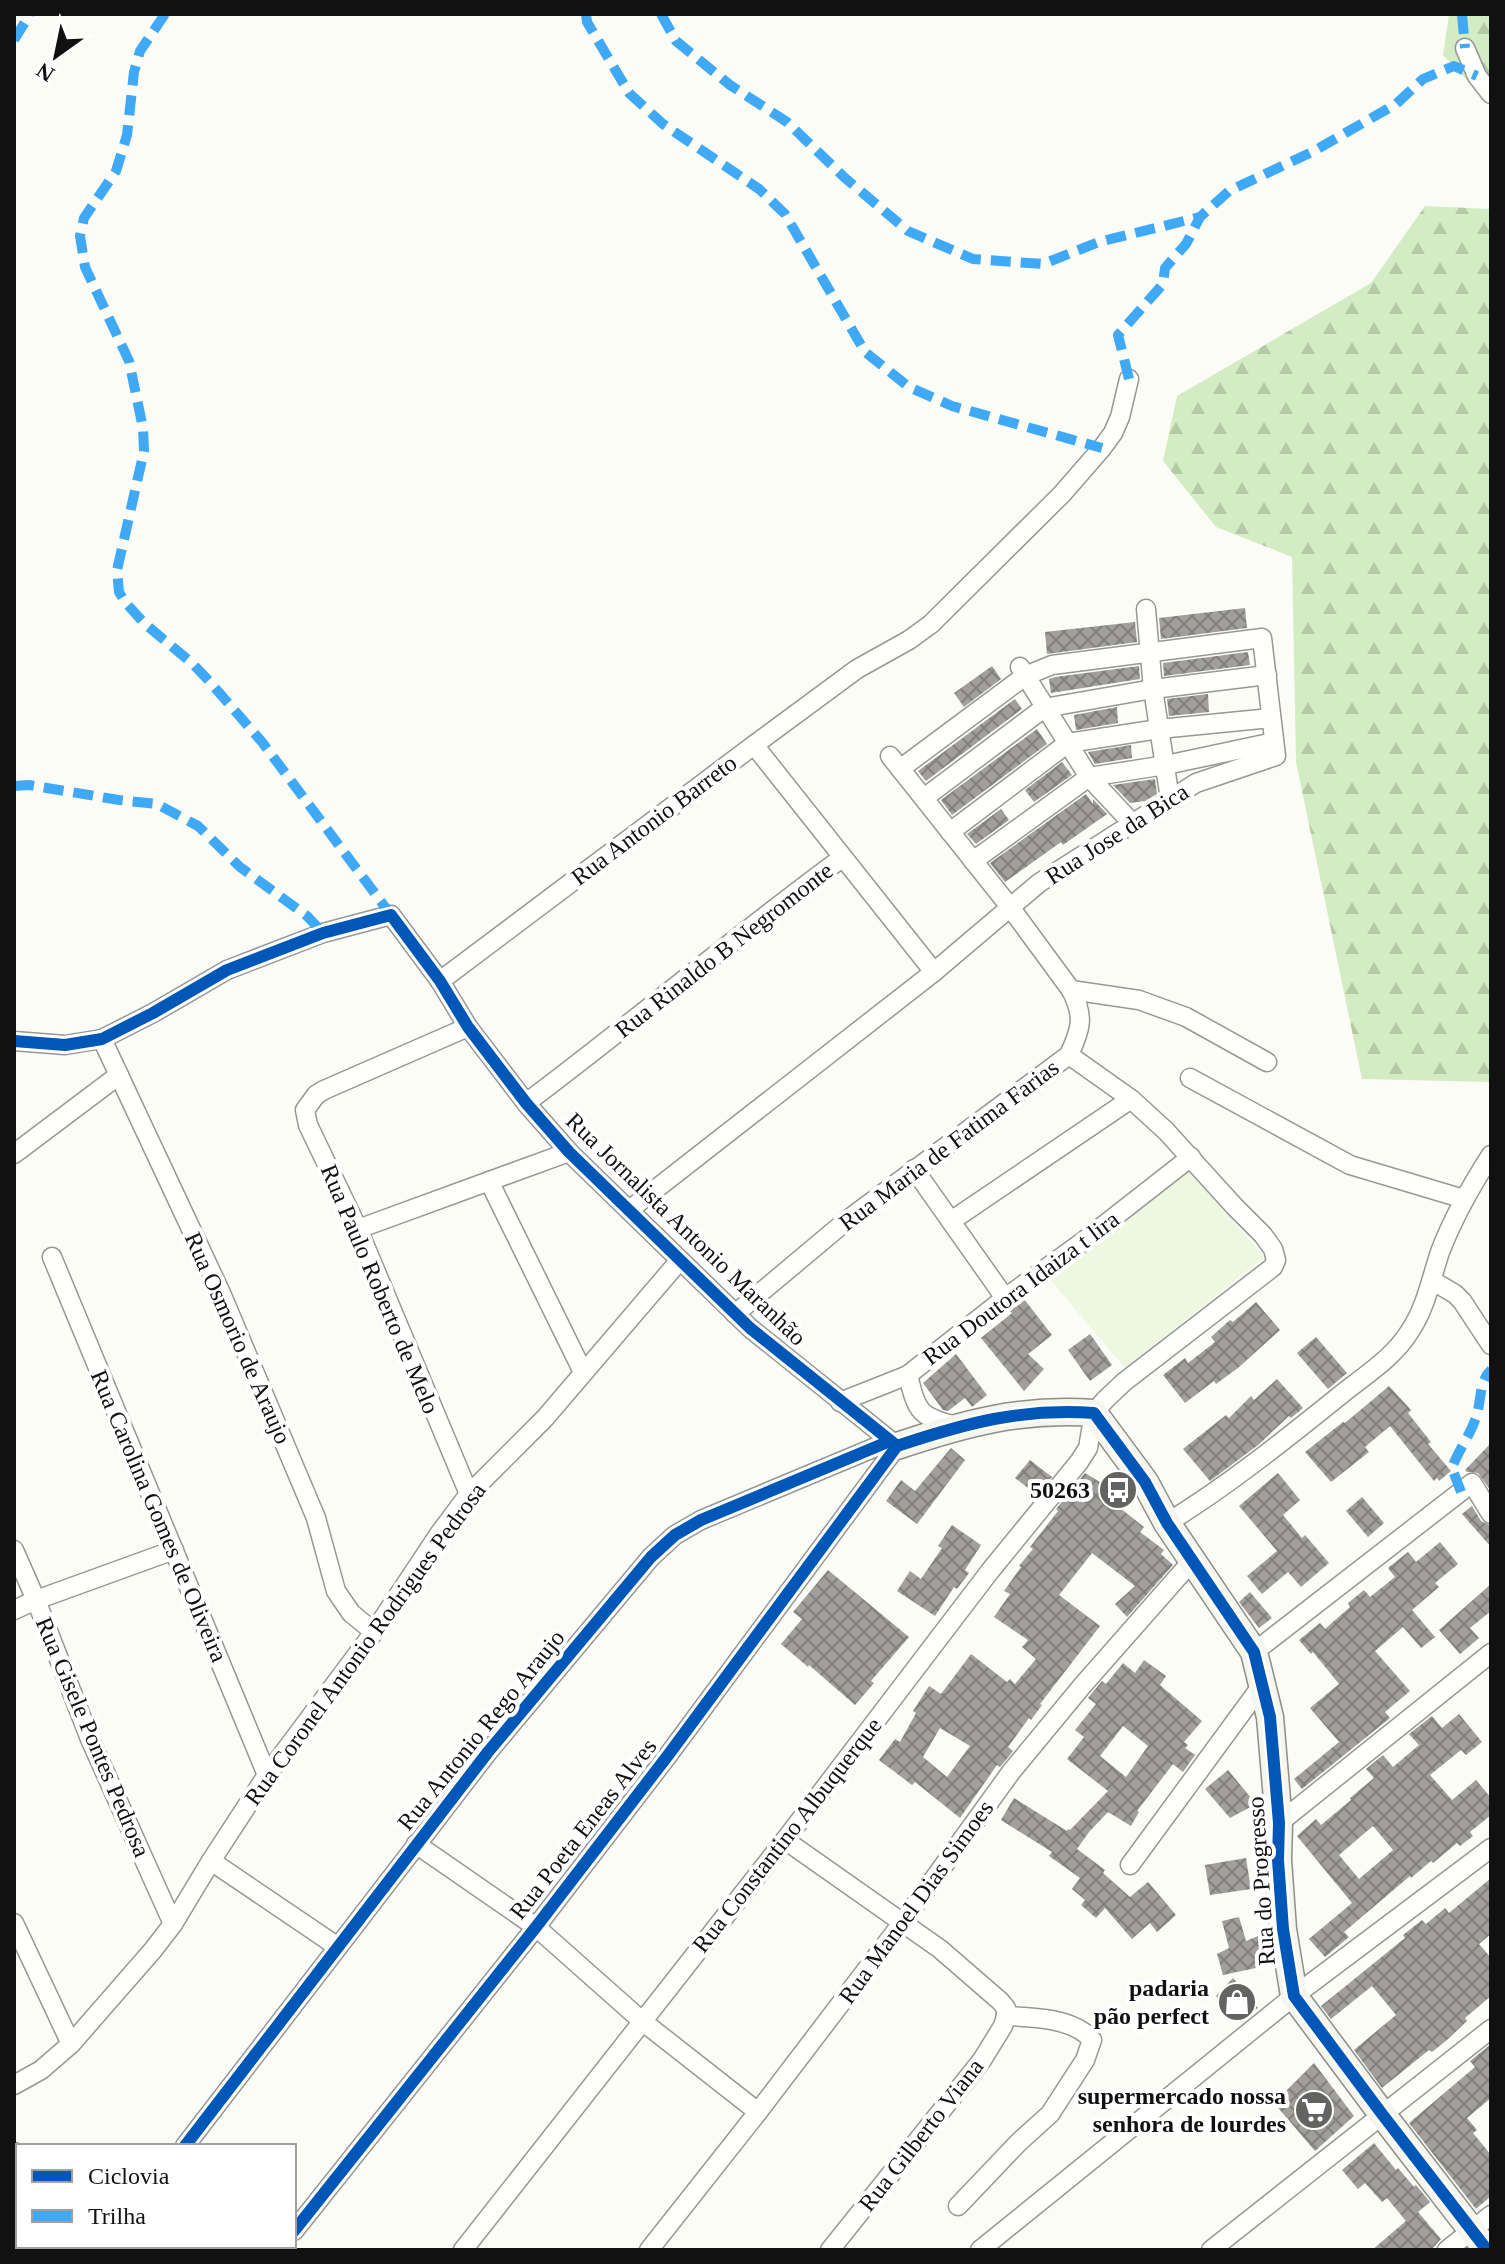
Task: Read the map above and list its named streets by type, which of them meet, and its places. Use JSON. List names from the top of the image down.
{
  "streets": {
    "street": [
      "Rua Antonio Barreto",
      "Rua Jose da Bica",
      "Rua Rinaldo B Negromonte",
      "Rua Maria de Fatima Farias",
      "Rua Jornalista Antonio Maranhão",
      "Rua Doutora Idaiza t lira",
      "Rua Paulo Roberto de Melo",
      "Rua Osmorio de Araujo",
      "Rua Carolina Gomes de Oliveira",
      "Rua Coronel Antonio Rodrigues Pedrosa",
      "Rua Antonio Rego Araujo",
      "Rua Gisele Pontes Pedrosa",
      "Rua Poeta Eneas Alves",
      "Rua Constantino Albuquerque",
      "Rua do Progresso",
      "Rua Manoel Dias Simoes",
      "Rua Gilberto Viana"
    ]
  },
  "crossings": [
    ["Rua Antonio Barreto", "Rua Rinaldo B Negromonte"],
    ["Rua Antonio Barreto", "Rua Jornalista Antonio Maranhão"],
    ["Rua Jose da Bica", "Rua Rinaldo B Negromonte"],
    ["Rua Jose da Bica", "Rua Maria de Fatima Farias"],
    ["Rua Rinaldo B Negromonte", "Rua Jornalista Antonio Maranhão"],
    ["Rua Maria de Fatima Farias", "Rua Jornalista Antonio Maranhão"],
    ["Rua Jornalista Antonio Maranhão", "Rua Doutora Idaiza t lira"],
    ["Rua Jornalista Antonio Maranhão", "Rua Paulo Roberto de Melo"],
    ["Rua Jornalista Antonio Maranhão", "Rua Osmorio de Araujo"],
    ["Rua Jornalista Antonio Maranhão", "Rua Coronel Antonio Rodrigues Pedrosa"],
    ["Rua Jornalista Antonio Maranhão", "Rua Antonio Rego Araujo"],
    ["Rua Jornalista Antonio Maranhão", "Rua Poeta Eneas Alves"],
    ["Rua Paulo Roberto de Melo", "Rua Coronel Antonio Rodrigues Pedrosa"],
    ["Rua Osmorio de Araujo", "Rua Coronel Antonio Rodrigues Pedrosa"],
    ["Rua Carolina Gomes de Oliveira", "Rua Coronel Antonio Rodrigues Pedrosa"],
    ["Rua Coronel Antonio Rodrigues Pedrosa", "Rua Gisele Pontes Pedrosa"],
    ["Rua Antonio Rego Araujo", "Rua Poeta Eneas Alves"],
    ["Rua do Progresso", "Rua Manoel Dias Simoes"]
  ],
  "places": {
    "bus stop": ["50263"],
    "shop": ["padaria pão perfect"],
    "supermarket": ["supermercado nossa senhora de lourdes"]
  },
  "legend": ["Ciclovia", "Trilha"],
  "north": "bottom left"
}
